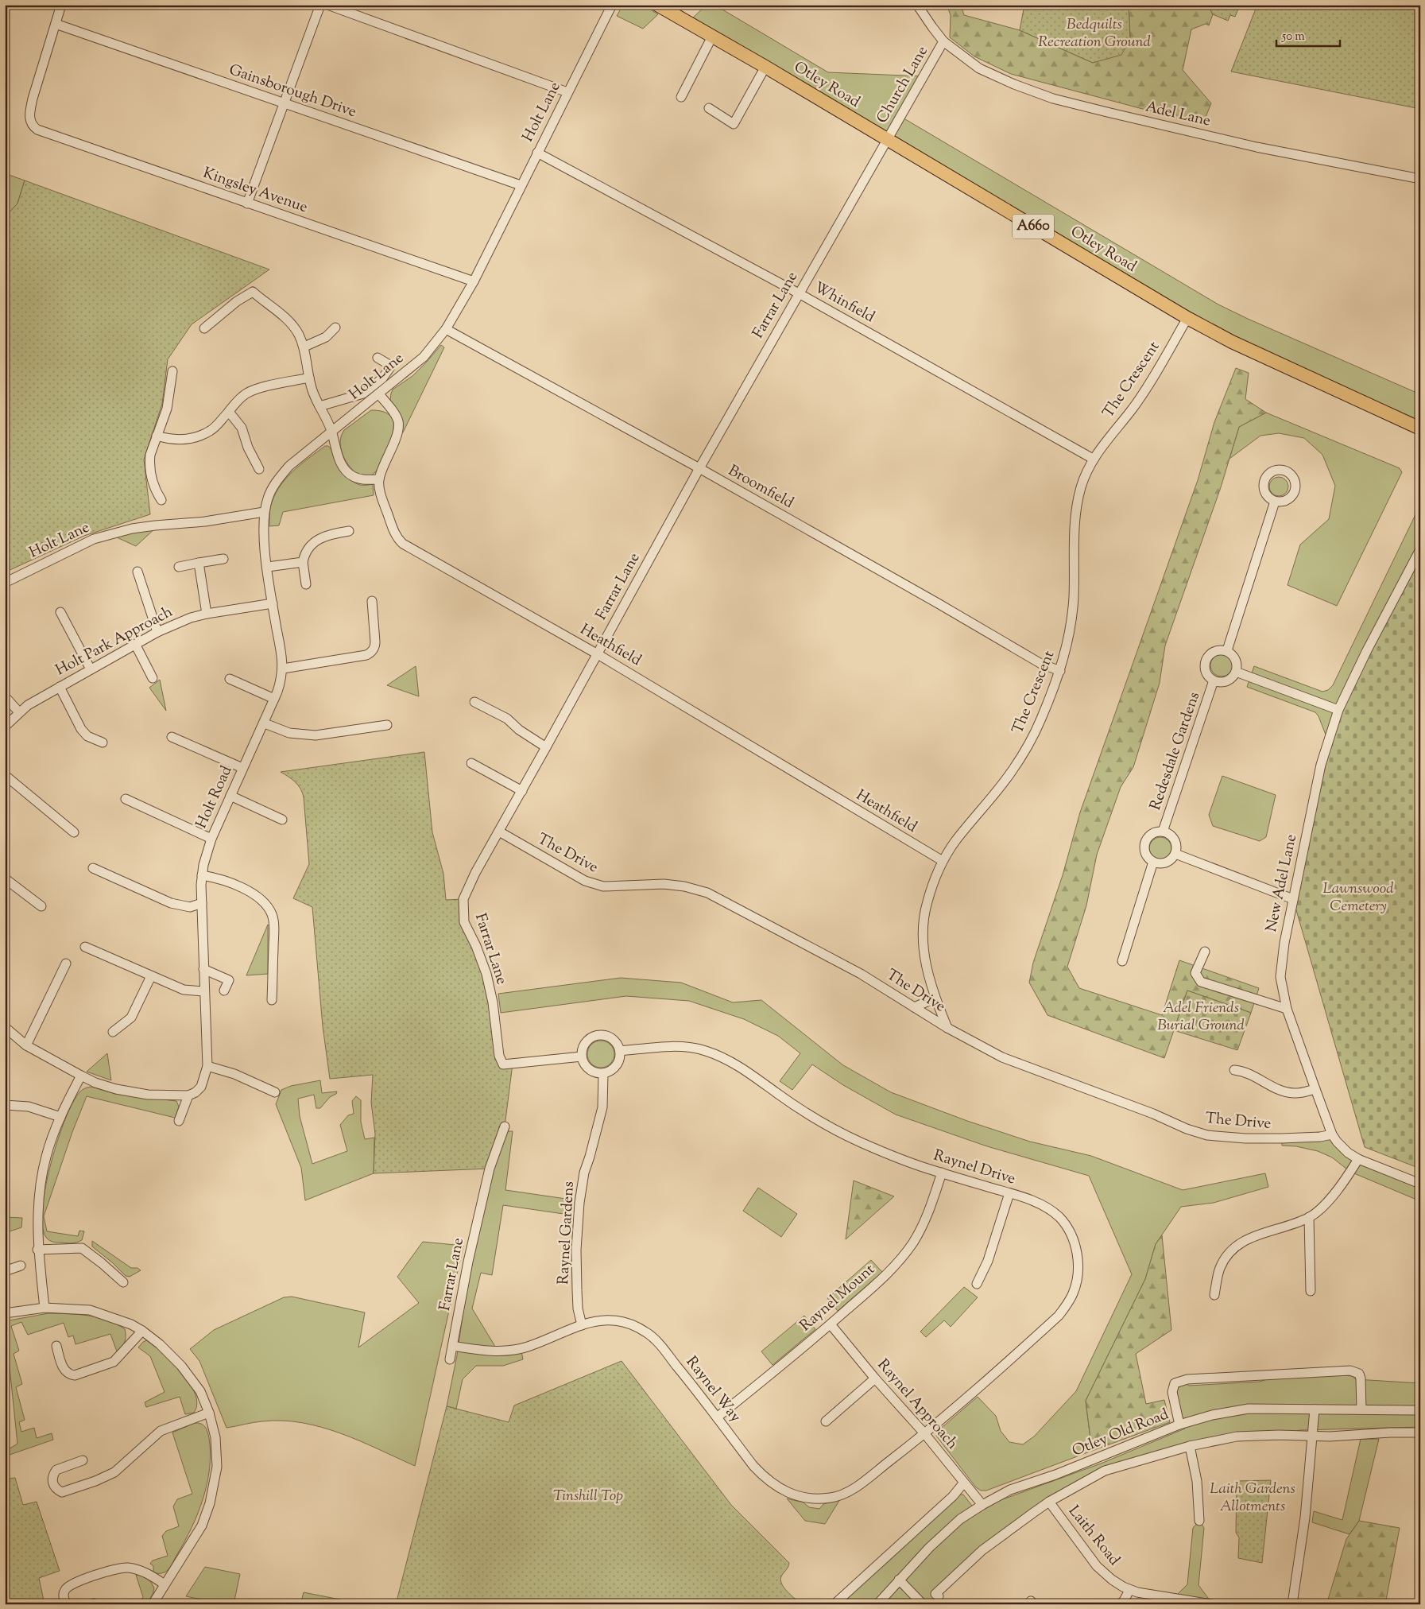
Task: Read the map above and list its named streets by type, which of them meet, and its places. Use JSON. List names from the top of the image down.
{
  "streets": {
    "highway": ["Otley Road", "A660"],
    "street": [
      "Church Lane",
      "Gainsborough Drive",
      "Holt Lane",
      "Adel Lane",
      "Kingsley Avenue",
      "Whinfield",
      "Farrar Lane",
      "The Crescent",
      "Broomfield",
      "Holt Park Approach",
      "Heathfield",
      "Redesdale Gardens",
      "Holt Road",
      "The Drive",
      "New Adel Lane",
      "Raynel Drive",
      "Raynel Gardens",
      "Raynel Mount",
      "Raynel Way",
      "Raynel Approach",
      "Otley Old Road",
      "Laith Road"
    ]
  },
  "crossings": [
    ["Otley Road", "Church Lane"],
    ["Otley Road", "Farrar Lane"],
    ["Otley Road", "The Crescent"],
    ["Church Lane", "Adel Lane"],
    ["Church Lane", "Farrar Lane"],
    ["Gainsborough Drive", "Holt Lane"],
    ["Gainsborough Drive", "Kingsley Avenue"],
    ["Holt Lane", "Kingsley Avenue"],
    ["Holt Lane", "Whinfield"],
    ["Holt Lane", "Broomfield"],
    ["Holt Lane", "Heathfield"],
    ["Holt Lane", "Holt Road"],
    ["Whinfield", "Farrar Lane"],
    ["Whinfield", "The Crescent"],
    ["Farrar Lane", "Broomfield"],
    ["Farrar Lane", "Heathfield"],
    ["Farrar Lane", "The Drive"],
    ["Farrar Lane", "Raynel Drive"],
    ["Farrar Lane", "Raynel Gardens"],
    ["Farrar Lane", "Raynel Way"],
    ["The Crescent", "Broomfield"],
    ["The Crescent", "Heathfield"],
    ["The Crescent", "The Drive"],
    ["Holt Park Approach", "Holt Road"],
    ["The Drive", "New Adel Lane"],
    ["Raynel Drive", "Raynel Gardens"],
    ["Raynel Drive", "Raynel Mount"],
    ["Raynel Drive", "Raynel Way"],
    ["Raynel Drive", "Raynel Approach"],
    ["Raynel Gardens", "Raynel Way"],
    ["Raynel Mount", "Raynel Way"],
    ["Raynel Mount", "Raynel Approach"],
    ["Raynel Way", "Raynel Approach"],
    ["Raynel Approach", "Otley Old Road"],
    ["Otley Old Road", "Laith Road"]
  ],
  "parks": [
    "Bedquilts Recreation Ground",
    "Lawnswood Cemetery",
    "Adel Friends Burial Ground",
    "Laith Gardens Allotments",
    "Tinshill Top"
  ],
  "scale_bar": "50 m"
}
